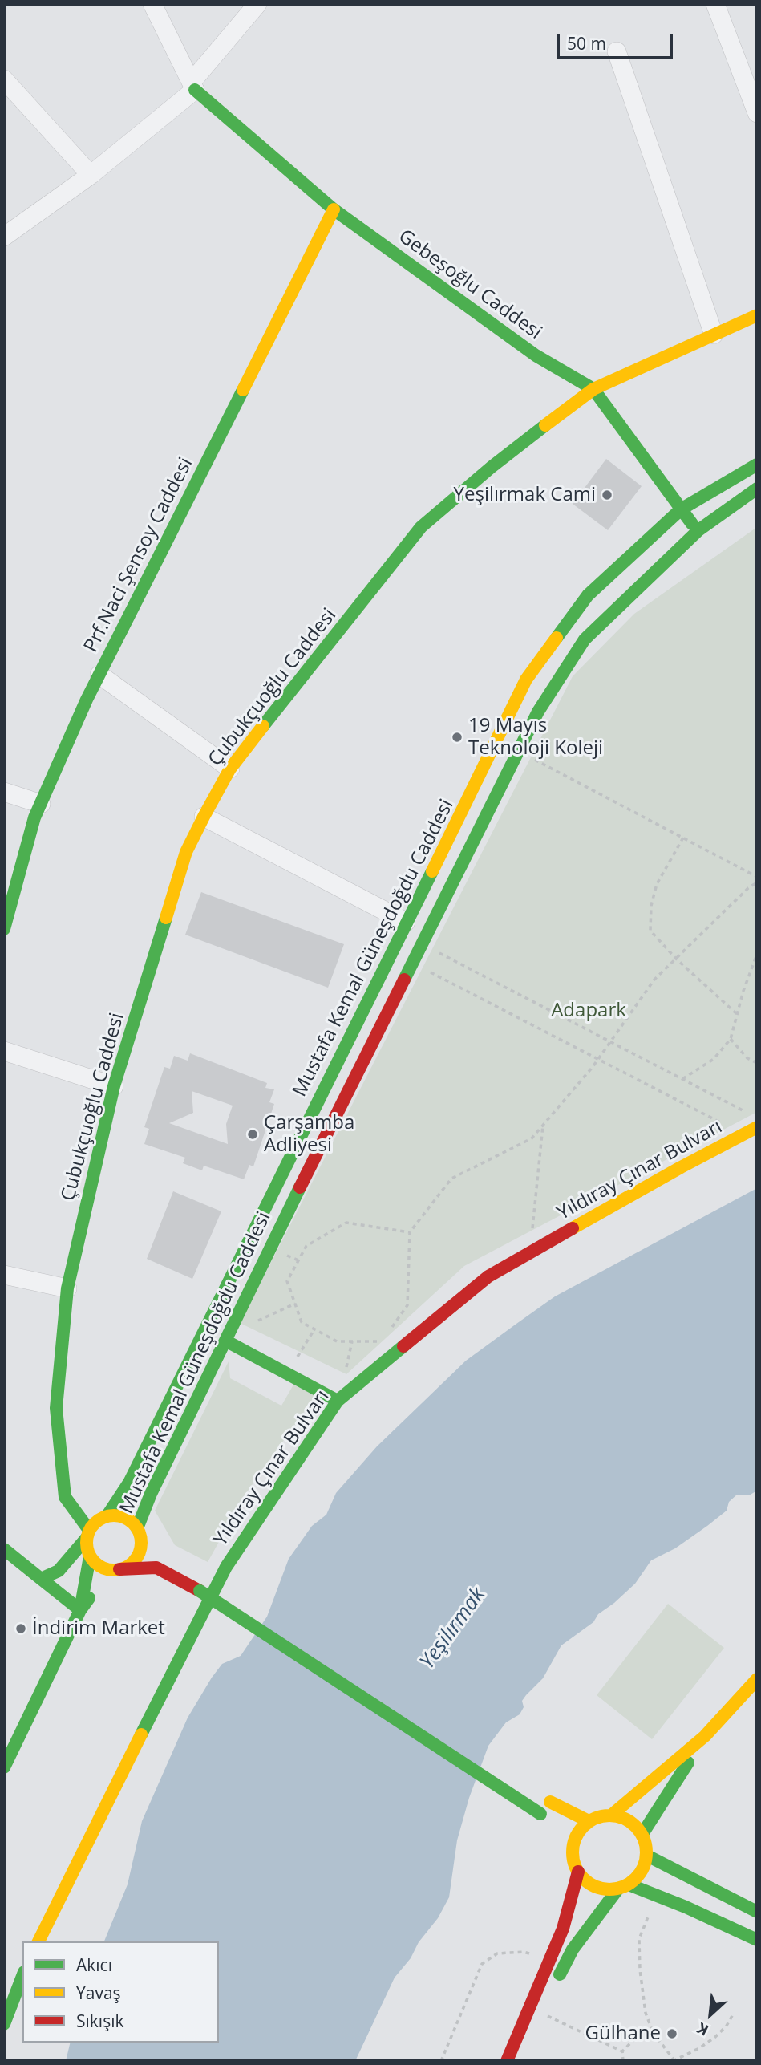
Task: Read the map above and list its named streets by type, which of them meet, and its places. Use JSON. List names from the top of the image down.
{
  "streets": {
    "main road": [
      "Gebeşoğlu Caddesi",
      "Prf.Naci Şensoy Caddesi",
      "Çubukçuoğlu Caddesi",
      "Mustafa Kemal Güneşdoğdu Caddesi",
      "Yıldıray Çınar Bulvarı"
    ]
  },
  "crossings": [
    ["Gebeşoğlu Caddesi", "Prf.Naci Şensoy Caddesi"],
    ["Gebeşoğlu Caddesi", "Çubukçuoğlu Caddesi"],
    ["Gebeşoğlu Caddesi", "Mustafa Kemal Güneşdoğdu Caddesi"],
    ["Çubukçuoğlu Caddesi", "Mustafa Kemal Güneşdoğdu Caddesi"]
  ],
  "water": ["Yeşilırmak"],
  "parks": ["Adapark"],
  "places": [
    "Yeşilırmak Cami",
    "19 Mayıs Teknoloji Koleji",
    "Çarşamba Adliyesi",
    "İndirim Market",
    "Gülhane"
  ],
  "legend": ["Akıcı", "Yavaş", "Sıkışık"],
  "scale_bar": "50 m",
  "north": "bottom left"
}
